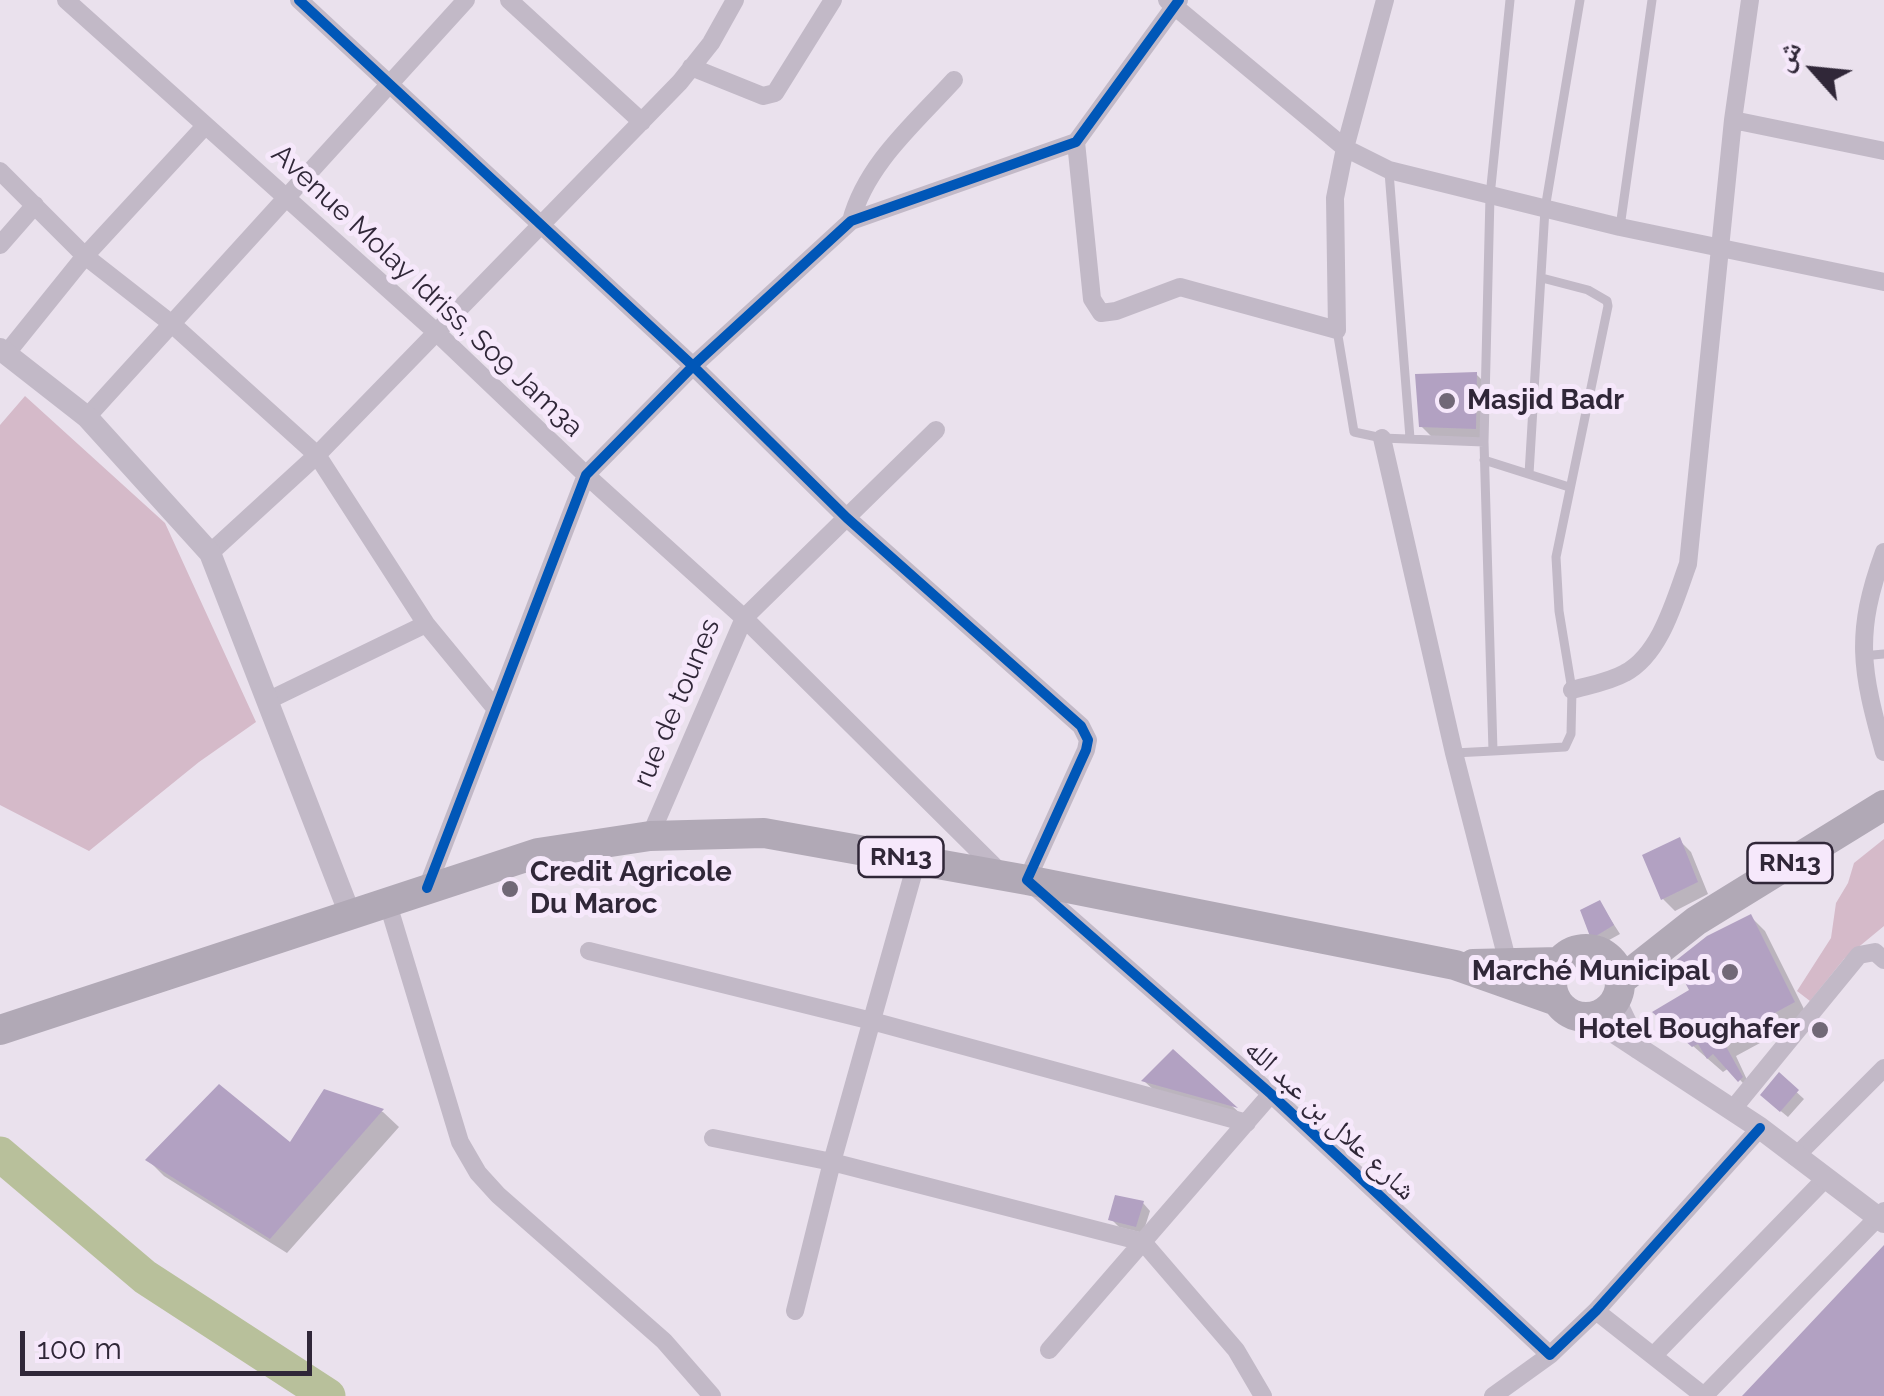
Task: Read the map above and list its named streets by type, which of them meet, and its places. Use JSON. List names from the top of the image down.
{
  "streets": {
    "main road": ["RN13"],
    "street": ["Avenue Molay Idriss, So9 Jam3a", "rue de tounes", "شارع علال بن عبد الله"]
  },
  "crossings": [
    ["Avenue Molay Idriss, So9 Jam3a", "rue de tounes"],
    ["Avenue Molay Idriss, So9 Jam3a", "RN13"],
    ["Avenue Molay Idriss, So9 Jam3a", "شارع علال بن عبد الله"],
    ["rue de tounes", "RN13"],
    ["RN13", "شارع علال بن عبد الله"]
  ],
  "places": [
    "Masjid Badr",
    "Credit Agricole Du Maroc",
    "Marché Municipal",
    "Hotel Boughafer"
  ],
  "scale_bar": "100 m",
  "north": "top left"
}
